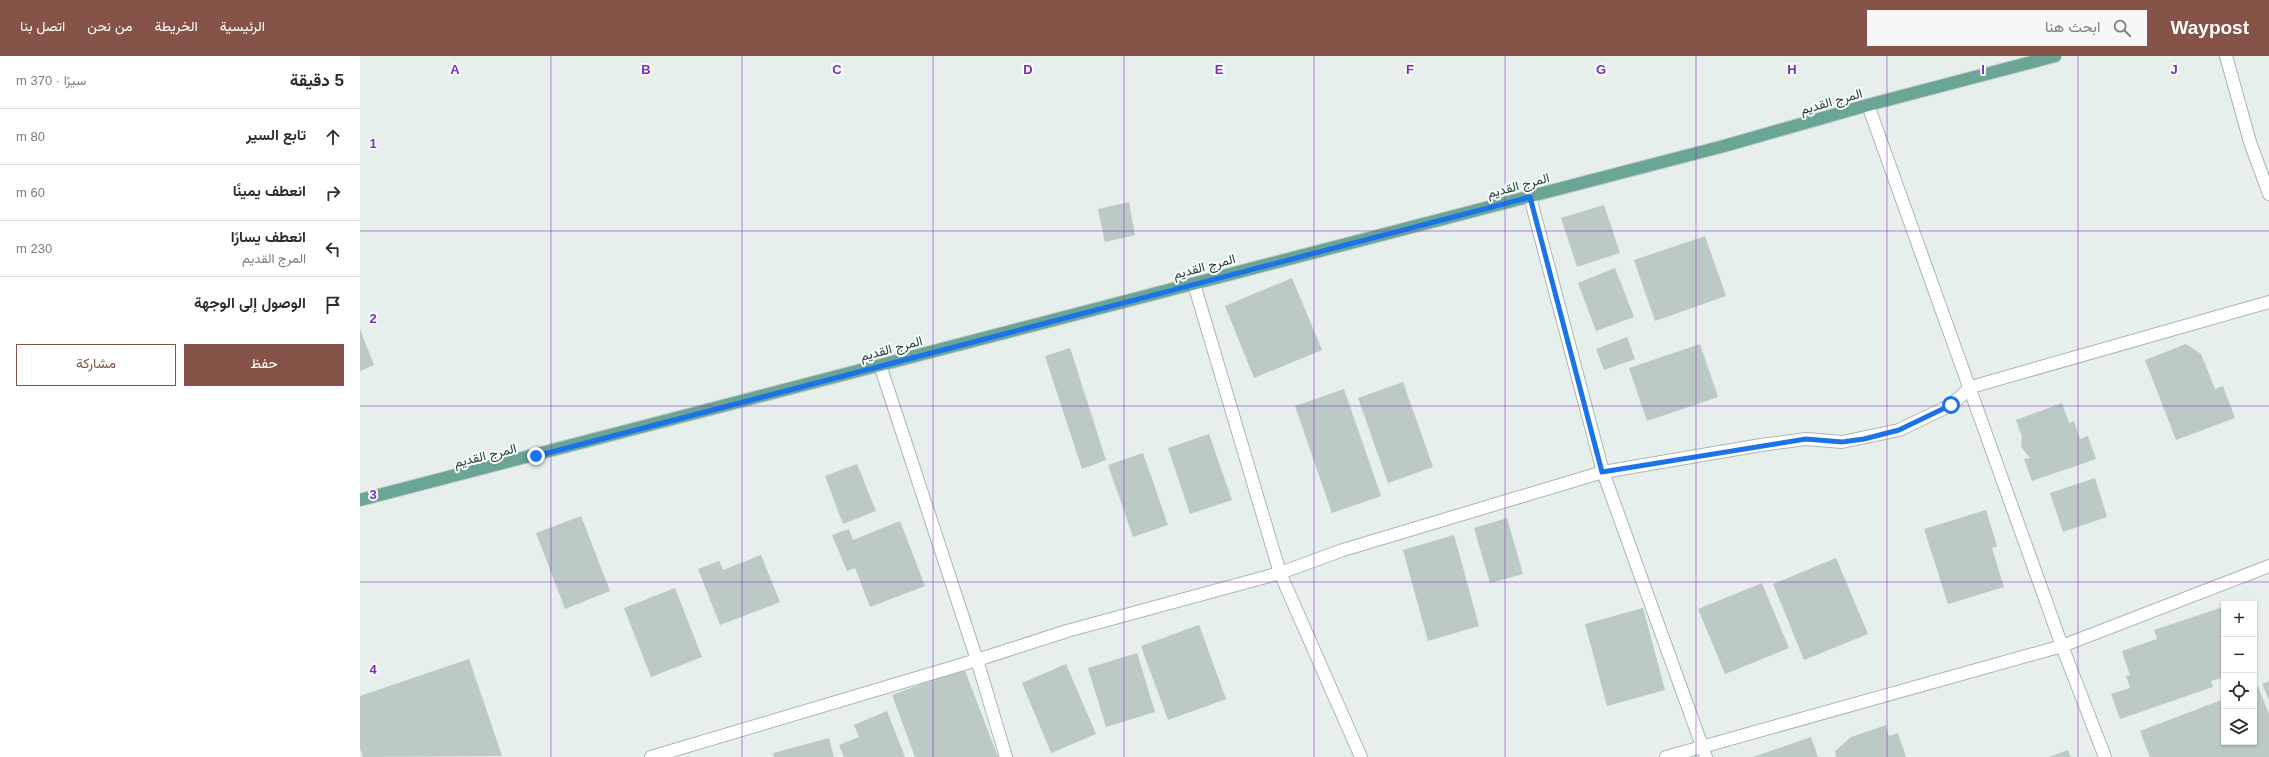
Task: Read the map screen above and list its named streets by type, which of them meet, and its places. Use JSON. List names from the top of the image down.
{
  "streets": {
    "main road": ["المرج القديم"]
  },
  "page": {
    "header": "Waypost",
    "search": "ابحث هنا",
    "nav": [
      "الرئيسية",
      "الخريطة",
      "من نحن",
      "اتصل بنا"
    ],
    "heading": ["5 دقيقة", "سيرًا · 370 m"],
    "list": [
      ["تابع السير", "80 m"],
      ["انعطف يمينًا", "60 m"],
      ["انعطف يسارًا", "المرج القديم", "230 m"],
      "الوصول إلى الوجهة"
    ],
    "buttons": ["حفظ", "مشاركة"],
    "map_buttons": ["+", "−"]
  },
  "grid": {
    "columns": [
      "A",
      "B",
      "C",
      "D",
      "E",
      "F",
      "G",
      "H",
      "I",
      "J"
    ],
    "rows": [
      "1",
      "2",
      "3",
      "4"
    ]
  }
}
